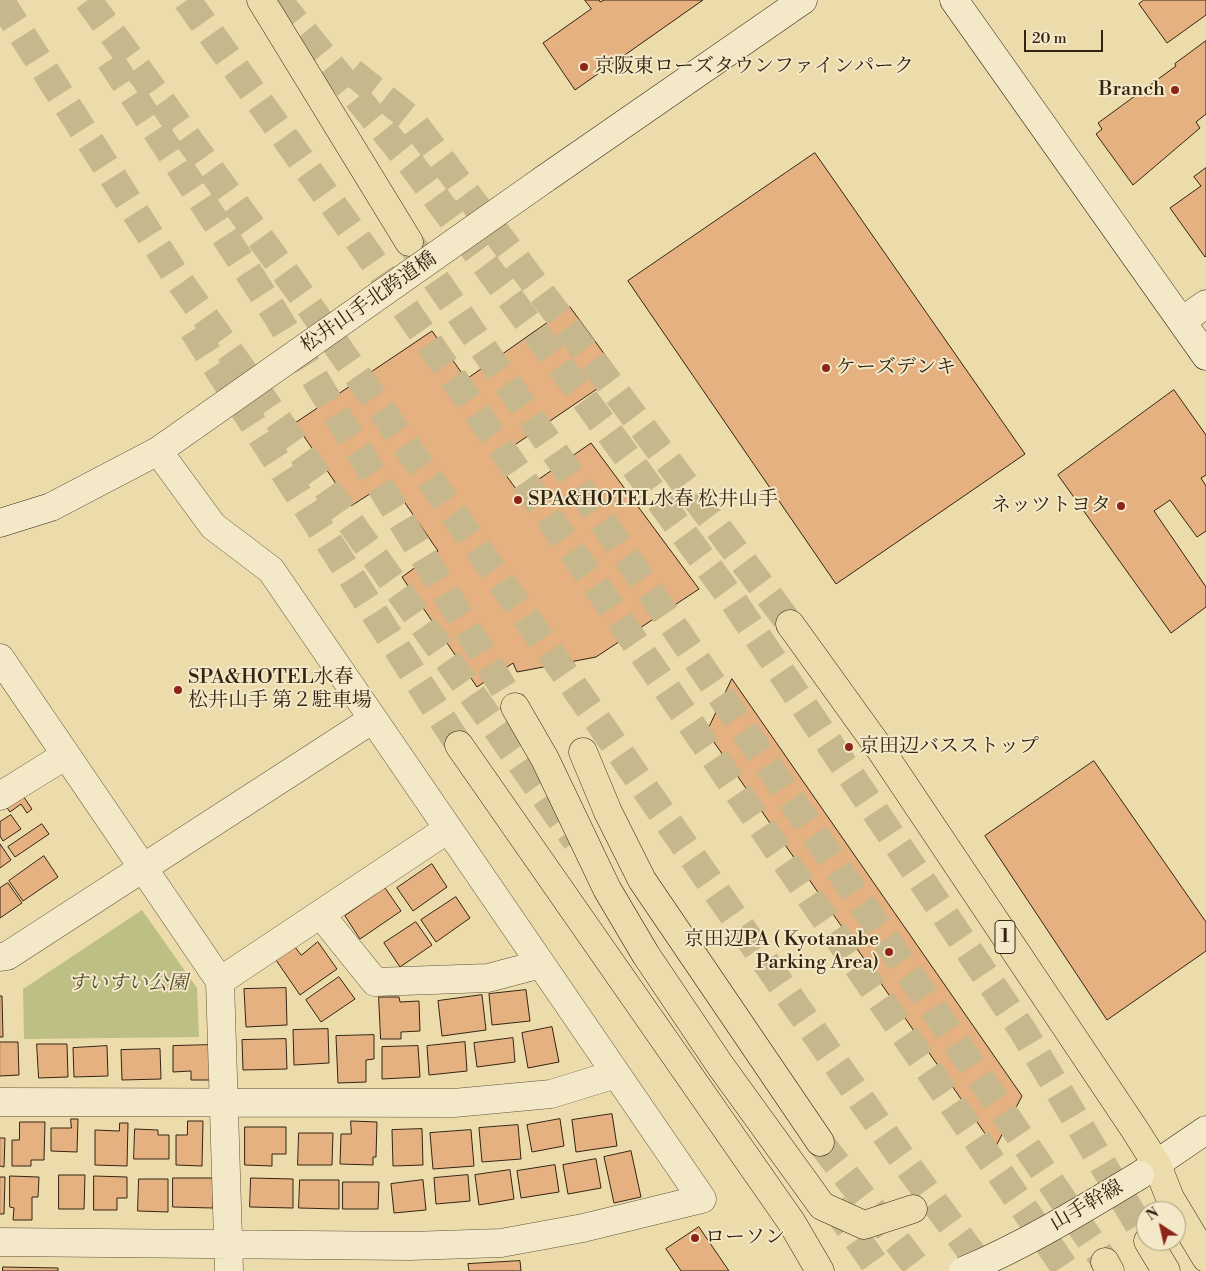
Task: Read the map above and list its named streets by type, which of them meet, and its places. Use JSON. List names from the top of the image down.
{
  "streets": {
    "highway": ["1"],
    "street": ["松井山手北跨道橋", "山手幹線"]
  },
  "crossings": [
    ["1", "山手幹線"]
  ],
  "parks": ["すいすい公園"],
  "places": [
    "京阪東ローズタウンファインパーク",
    "Branch",
    "ケーズデンキ",
    "SPA&HOTEL水春 松井山手",
    "ネッツトヨタ",
    "SPA&HOTEL水春 松井山手 第２駐車場",
    "京田辺バスストップ",
    "京田辺PA ( Kyotanabe Parking Area)",
    "ローソン"
  ],
  "scale_bar": "20 m",
  "north": "top left"
}
